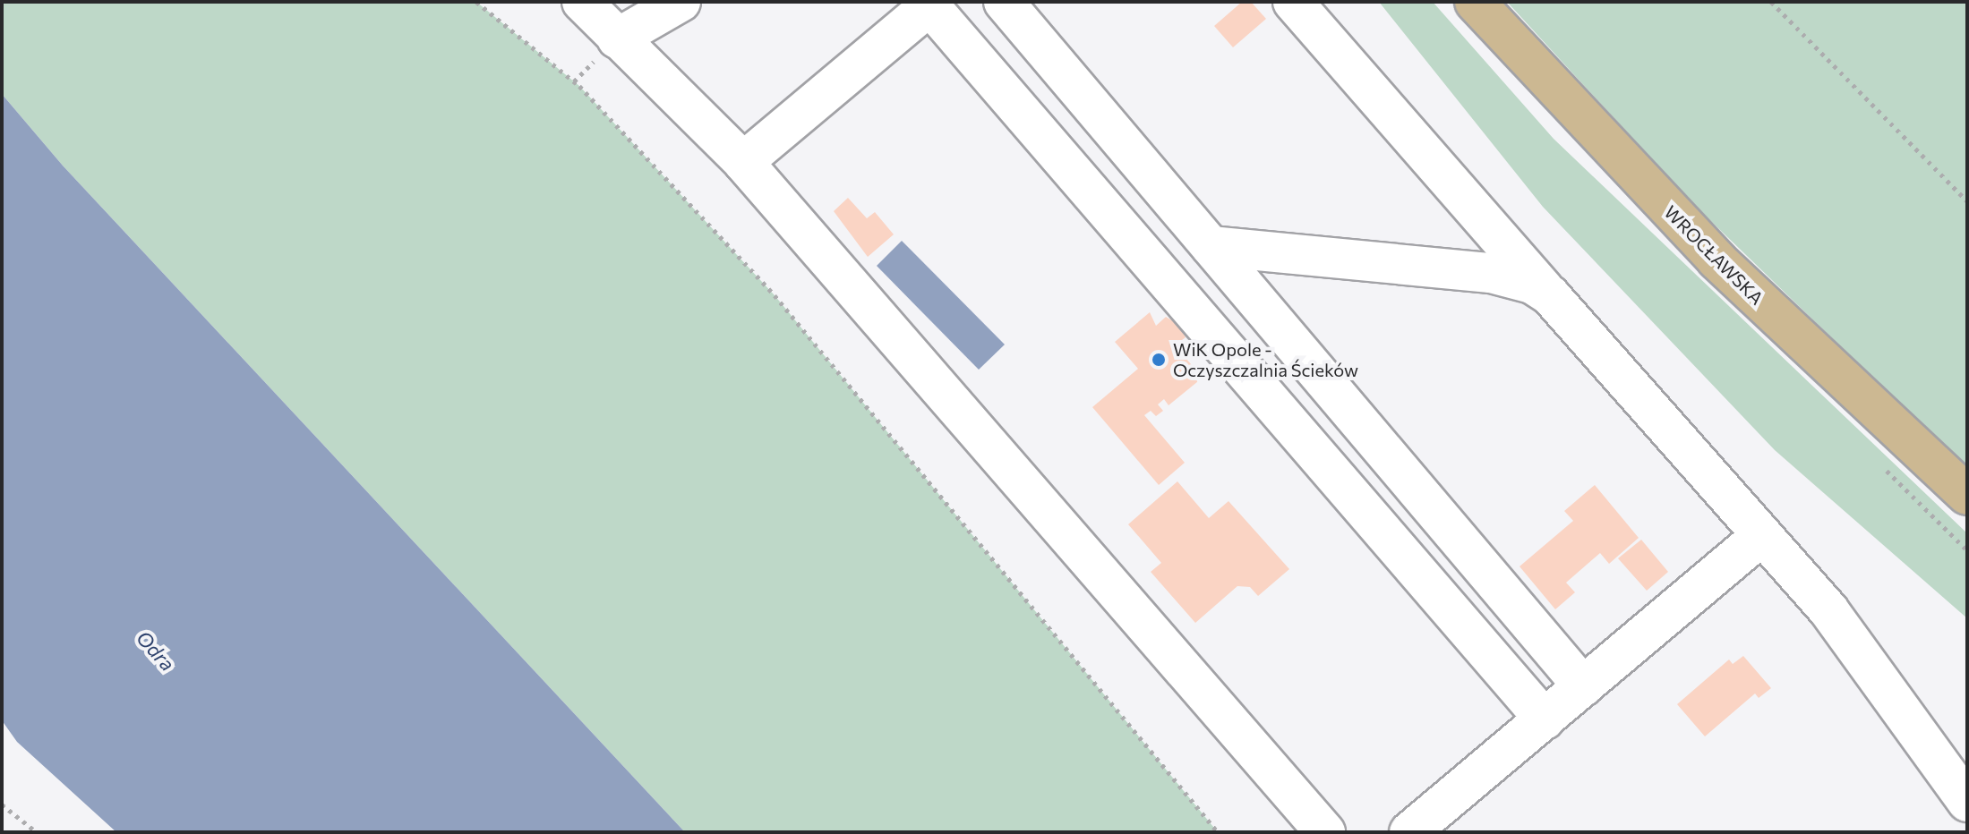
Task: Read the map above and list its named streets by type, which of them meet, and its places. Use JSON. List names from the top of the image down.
{
  "streets": {
    "main road": ["WROCŁAWSKA"]
  },
  "water": ["Odra"],
  "places": ["WiK Opole - Oczyszczalnia Ścieków"]
}
